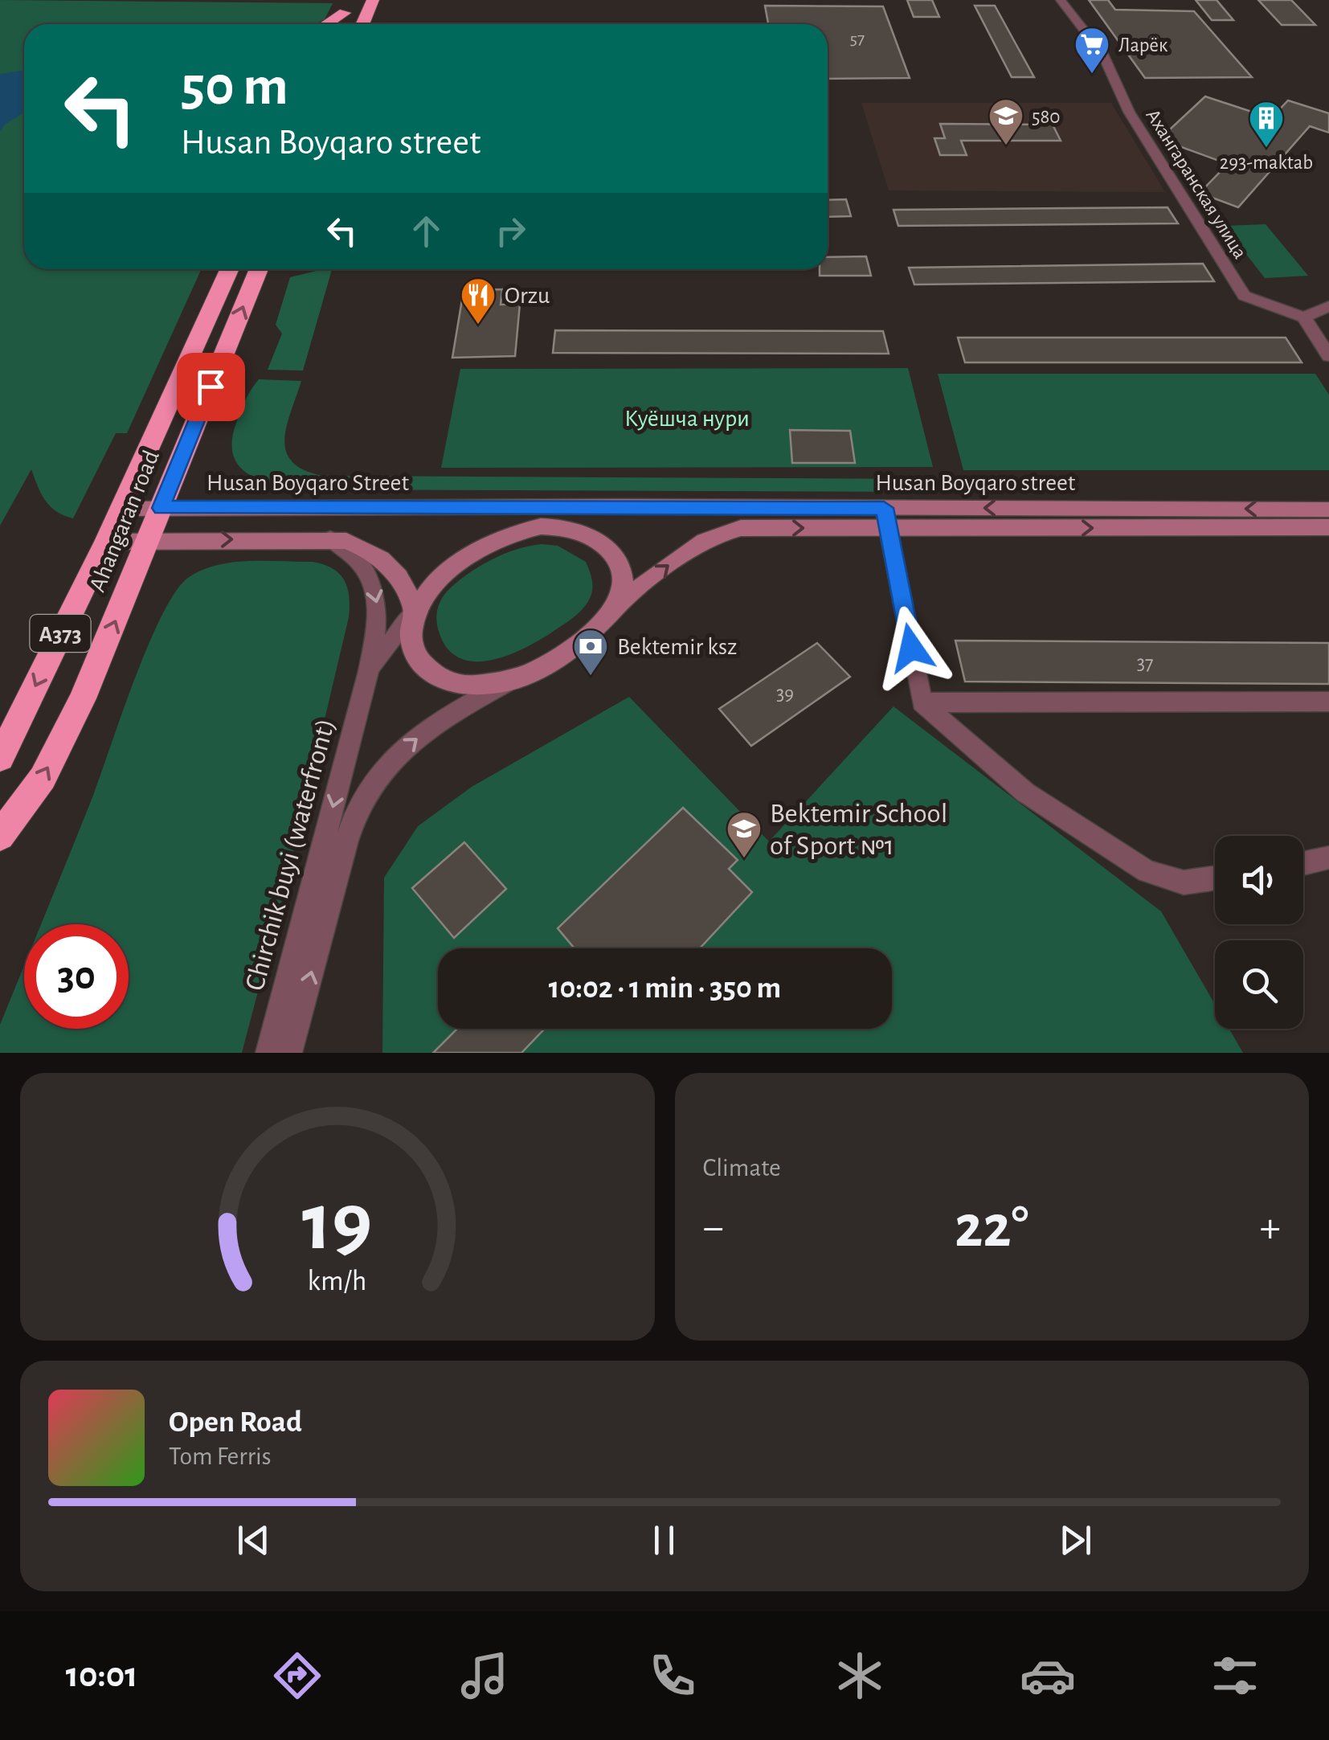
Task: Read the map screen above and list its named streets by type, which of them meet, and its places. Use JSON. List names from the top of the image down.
{
  "streets": {
    "highway": ["Ahangaran road", "A373"],
    "main road": ["Husan Boyqaro Street", "Husan Boyqaro street"],
    "street": ["Ахангаранская улица", "Chirchik buyi (waterfront)"]
  },
  "crossings": [
    ["Husan Boyqaro Street", "Husan Boyqaro street"],
    ["Husan Boyqaro Street", "Ahangaran road"],
    ["Husan Boyqaro Street", "Chirchik buyi (waterfront)"],
    ["Husan Boyqaro street", "Chirchik buyi (waterfront)"]
  ],
  "parks": ["Куёшча нури"],
  "places": {
    "supermarket": ["Ларёк"],
    "school or university": ["580", "Bektemir School of Sport №1"],
    "building": ["293-maktab"],
    "restaurant": ["Orzu"],
    "bank": ["Bektemir ksz"]
  },
  "house_numbers": ["57", "37", "39"],
  "page": {
    "turn": ["50 m", "Husan Boyqaro street"],
    "limit": "30",
    "trip": "10:02 · 1 min · 350 m",
    "tile": "Climate",
    "heat": ["−", "22°", "+"],
    "song": ["Open Road", "Tom Ferris"],
    "tabs": "10:01",
    "gauge": ["19", "km/h"]
  }
}
